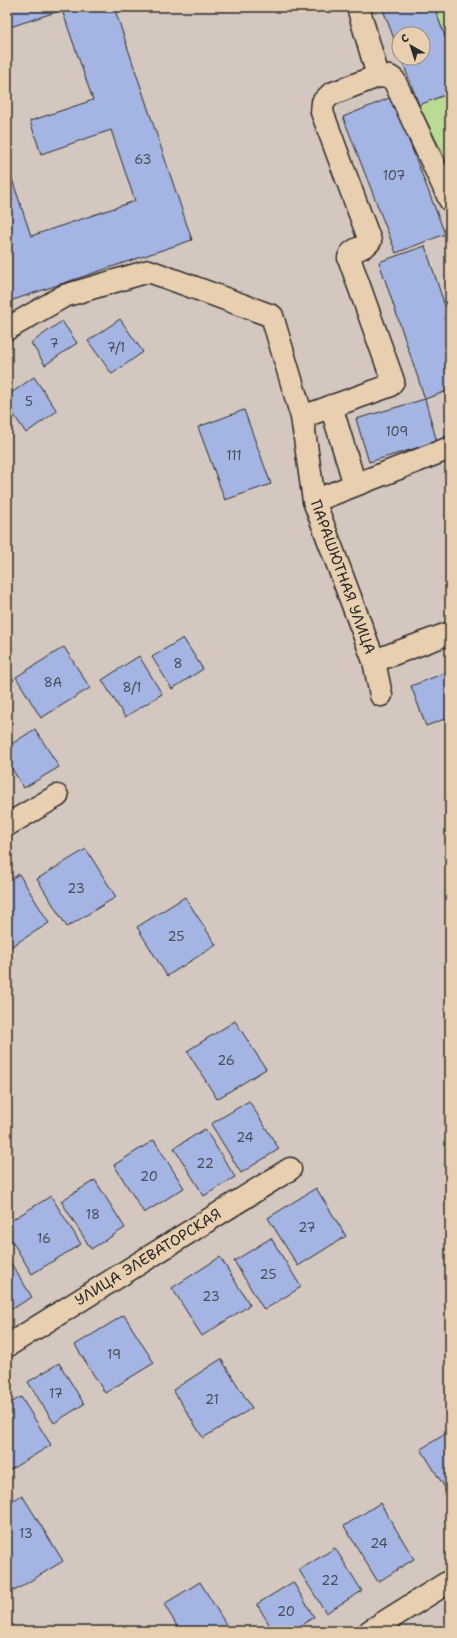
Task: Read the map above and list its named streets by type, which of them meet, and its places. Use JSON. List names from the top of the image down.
{
  "streets": {
    "street": ["ПАРАШЮТНАЯ УЛИЦА", "УЛИЦА ЭЛЕВАТОРСКАЯ"]
  },
  "house_numbers": [
    "63",
    "107",
    "7",
    "7/1",
    "5",
    "109",
    "111",
    "8",
    "8А",
    "8/1",
    "23",
    "25",
    "26",
    "24",
    "22",
    "20",
    "18",
    "27",
    "16",
    "25",
    "23",
    "19",
    "17",
    "21",
    "13",
    "24",
    "22",
    "20"
  ],
  "north": "top left"
}
